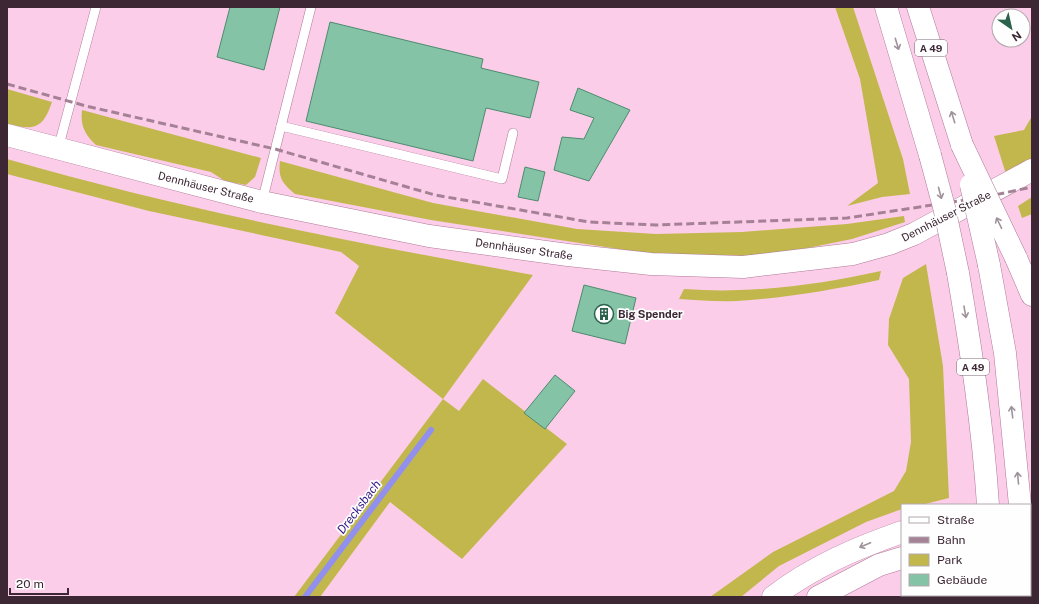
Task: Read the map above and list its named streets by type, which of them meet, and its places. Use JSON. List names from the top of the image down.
{
  "streets": {
    "main road": ["A 49", "Dennhäuser Straße"]
  },
  "water": ["Drecksbach"],
  "places": {
    "building": ["Big Spender"]
  },
  "legend": [
    "Straße",
    "Bahn",
    "Park",
    "Gebäude"
  ],
  "scale_bar": "20 m",
  "north": "bottom right"
}
